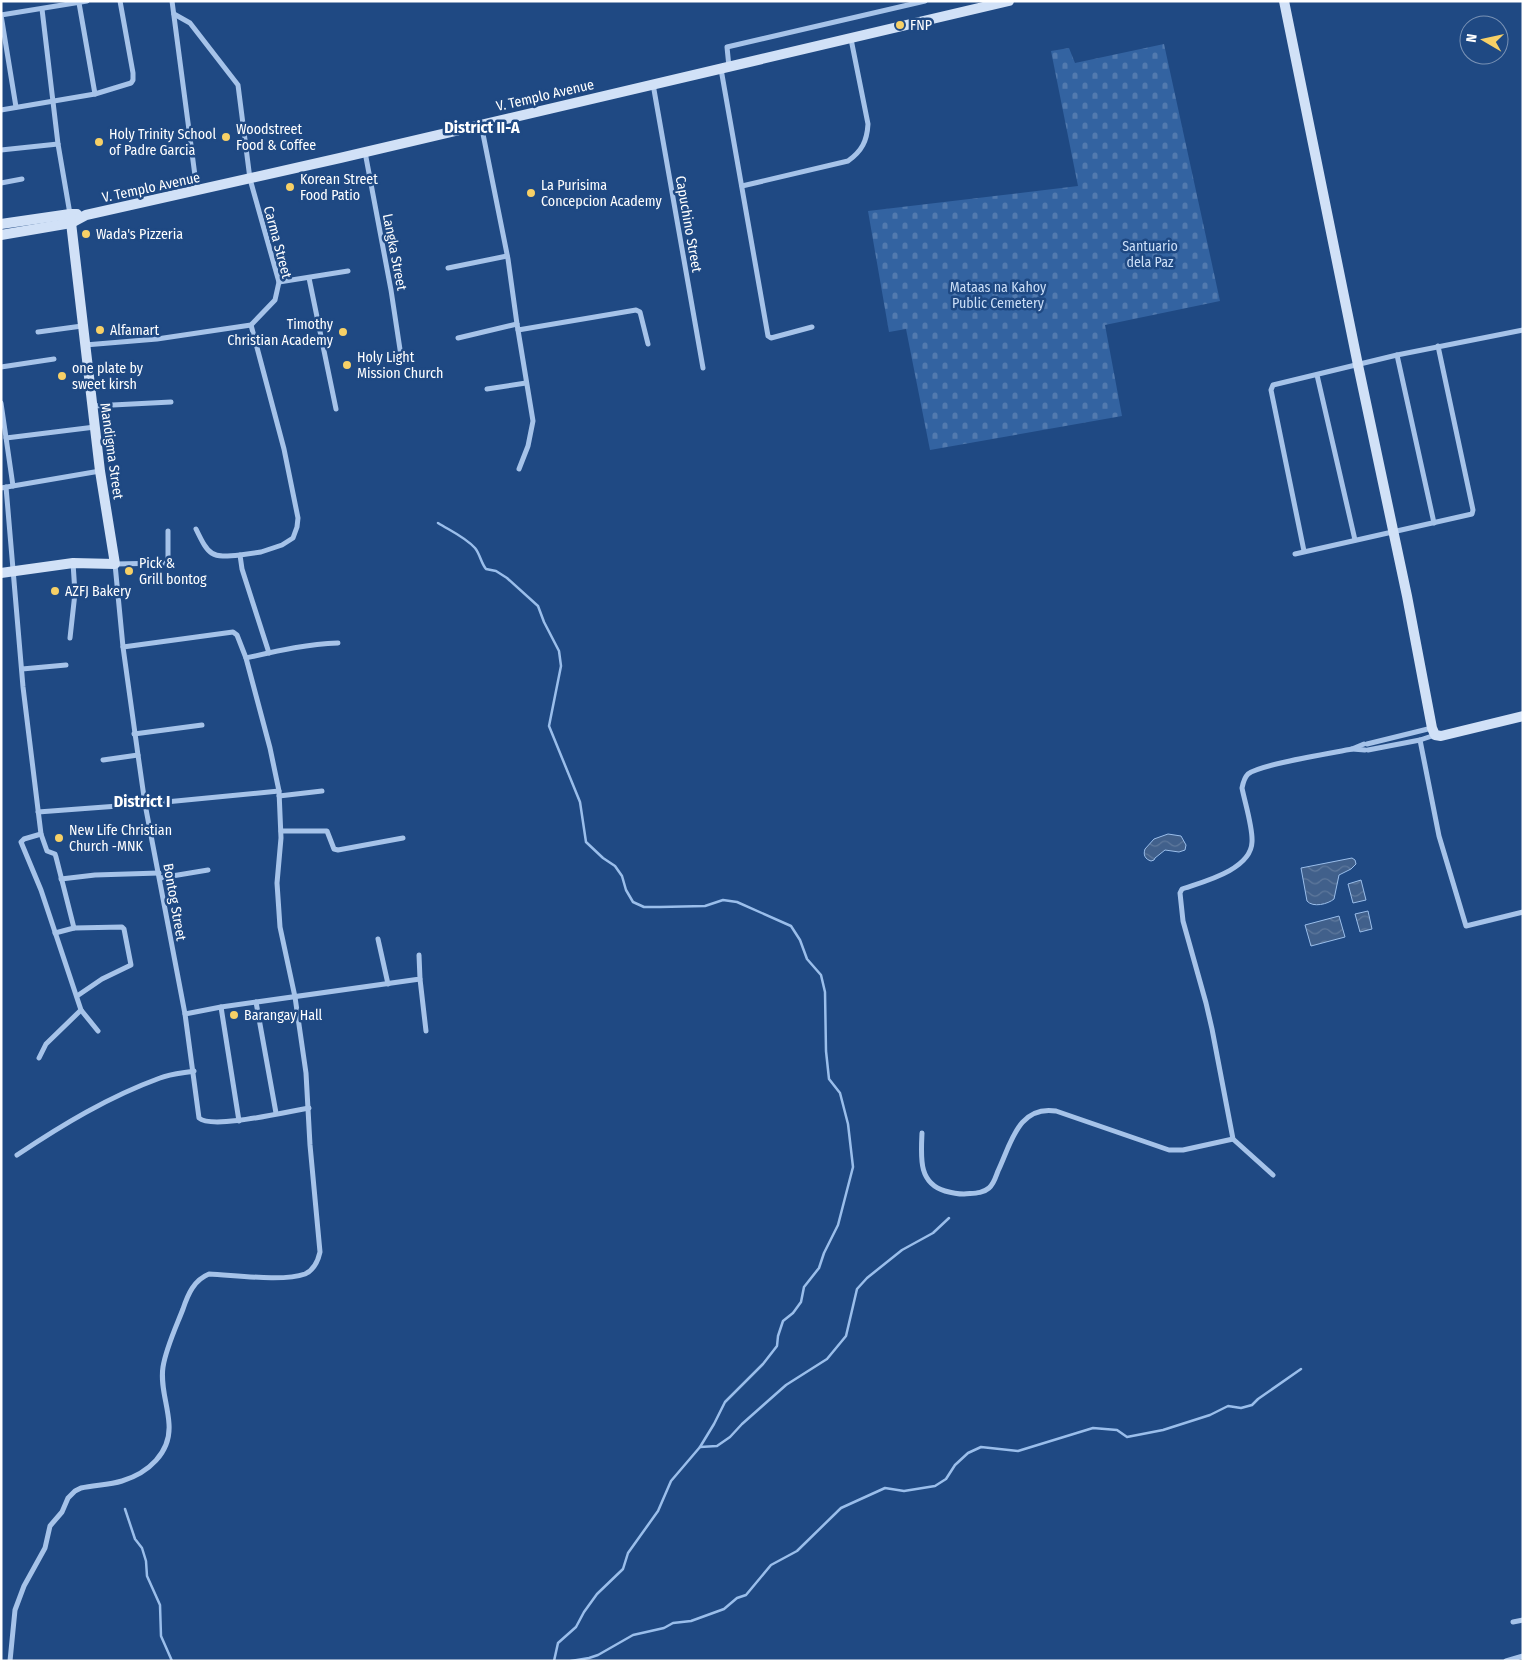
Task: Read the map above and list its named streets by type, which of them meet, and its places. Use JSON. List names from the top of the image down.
{
  "streets": {
    "main road": ["V. Templo Avenue", "Mandigma Street"],
    "street": [
      "Capuchino Street",
      "Carma Street",
      "Langka Street",
      "Bontog Street"
    ]
  },
  "crossings": [
    ["V. Templo Avenue", "Capuchino Street"],
    ["V. Templo Avenue", "Carma Street"],
    ["V. Templo Avenue", "Langka Street"],
    ["V. Templo Avenue", "Mandigma Street"],
    ["Mandigma Street", "Bontog Street"]
  ],
  "districts": ["District II-A", "District I"],
  "parks": ["Santuario dela Paz", "Mataas na Kahoy Public Cemetery"],
  "places": [
    "FNP",
    "Woodstreet Food & Coffee",
    "Holy Trinity School of Padre Garcia",
    "Korean Street Food Patio",
    "La Purisima Concepcion Academy",
    "Wada's Pizzeria",
    "Alfamart",
    "Timothy Christian Academy",
    "Holy Light Mission Church",
    "one plate by sweet kirsh",
    "Pick & Grill bontog",
    "AZFJ Bakery",
    "New Life Christian Church -MNK",
    "Barangay Hall"
  ],
  "north": "left"
}
